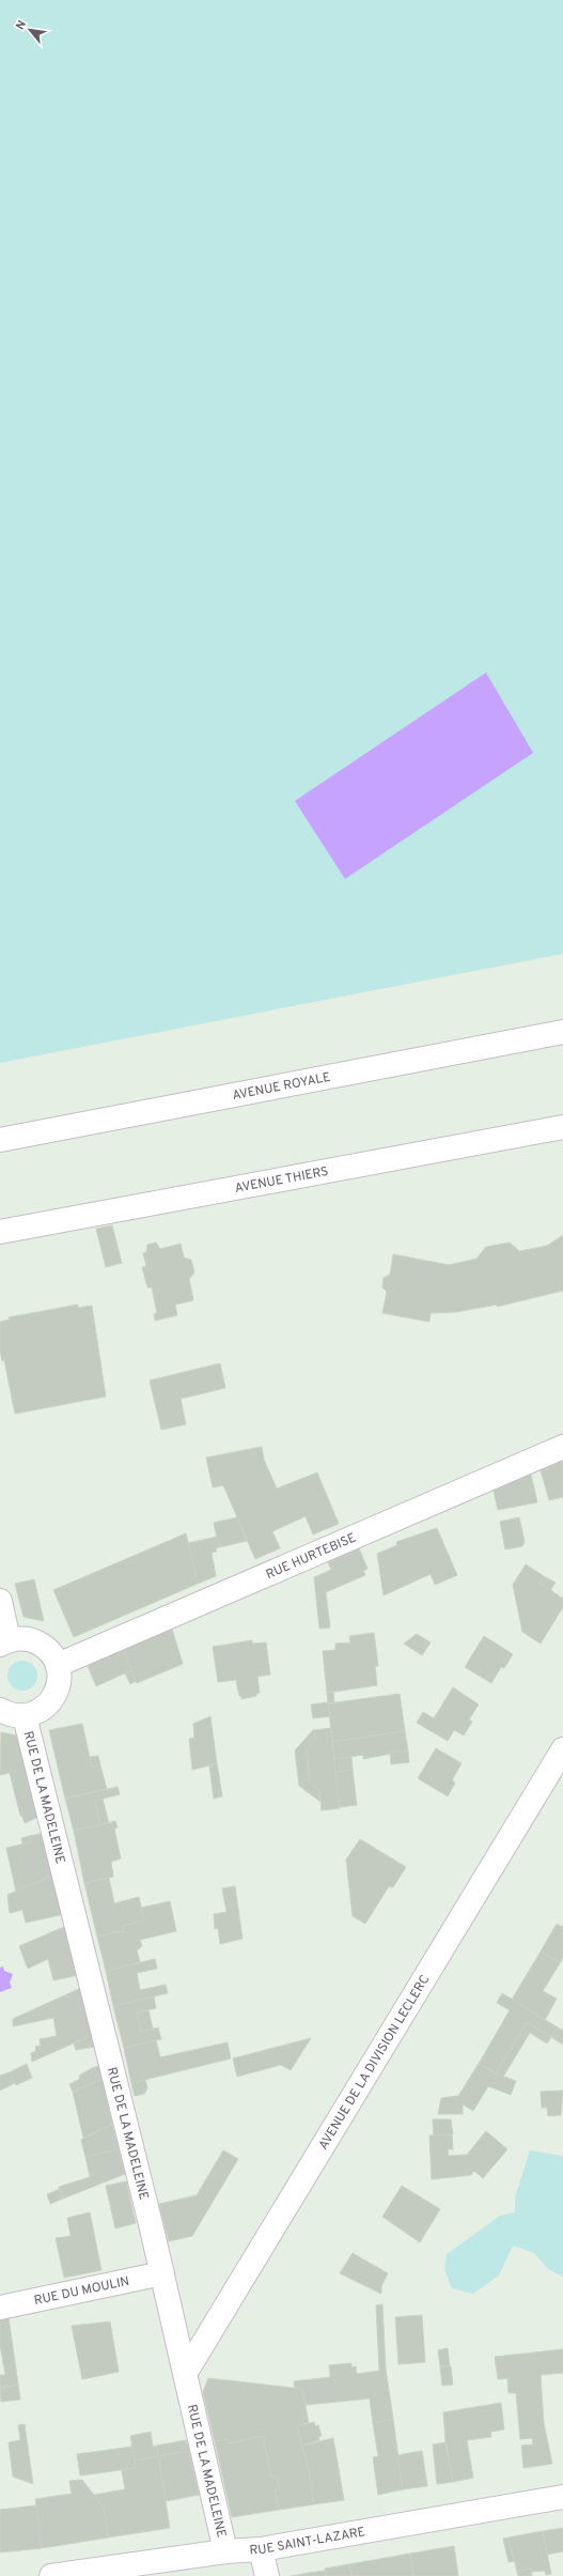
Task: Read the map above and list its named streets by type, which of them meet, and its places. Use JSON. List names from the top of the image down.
{
  "streets": {
    "street": [
      "AVENUE ROYALE",
      "AVENUE THIERS",
      "RUE HURTEBISE",
      "RUE DE LA MADELEINE",
      "AVENUE DE LA DIVISION LECLERC",
      "RUE DU MOULIN",
      "RUE SAINT-LAZARE"
    ]
  },
  "crossings": [
    ["RUE DE LA MADELEINE", "AVENUE DE LA DIVISION LECLERC"],
    ["RUE DE LA MADELEINE", "RUE DU MOULIN"],
    ["RUE DE LA MADELEINE", "RUE SAINT-LAZARE"]
  ],
  "north": "top left"
}
